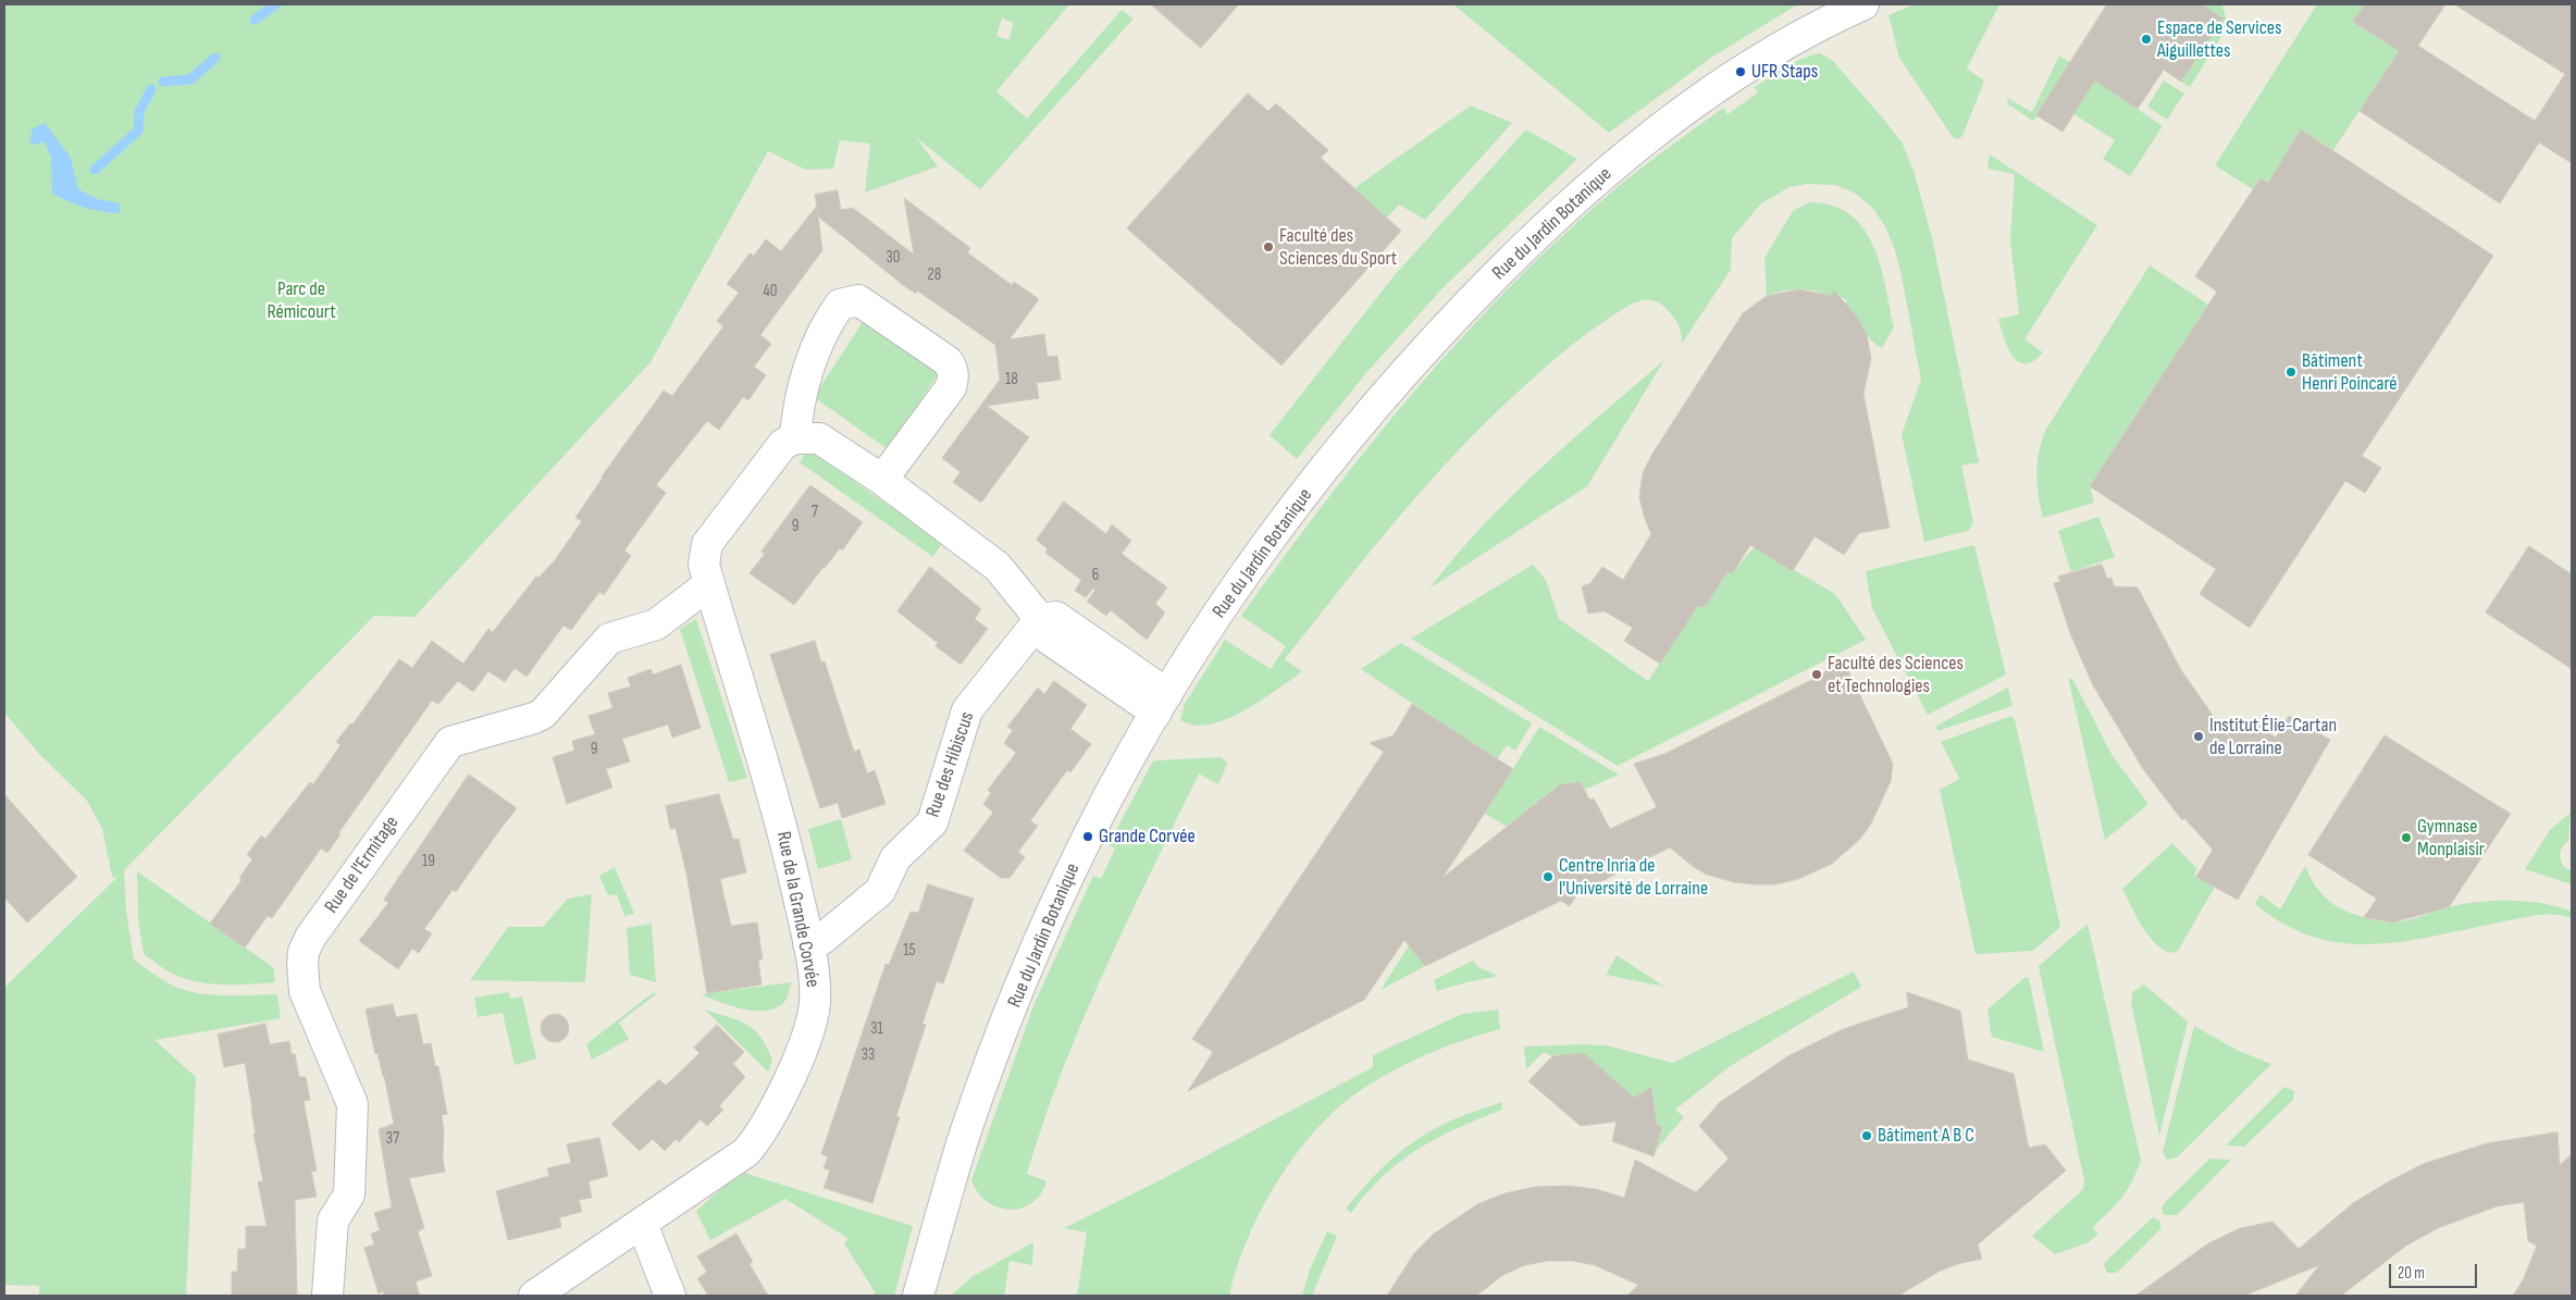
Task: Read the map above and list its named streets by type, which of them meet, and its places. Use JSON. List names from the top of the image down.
{
  "streets": {
    "street": [
      "Rue du Jardin Botanique",
      "Rue des Hibiscus",
      "Rue de l'Ermitage",
      "Rue de la Grande Corvée"
    ]
  },
  "crossings": [
    ["Rue des Hibiscus", "Rue de la Grande Corvée"],
    ["Rue de l'Ermitage", "Rue de la Grande Corvée"]
  ],
  "parks": ["Parc de Rémicourt"],
  "places": [
    "Espace de Services Aiguillettes",
    "UFR Staps",
    "Faculté des Sciences du Sport",
    "Bâtiment Henri Poincaré",
    "Faculté des Sciences et Technologies",
    "Institut Élie-Cartan de Lorraine",
    "Grande Corvée",
    "Gymnase Monplaisir",
    "Centre Inria de l'Université de Lorraine",
    "Bâtiment A B C"
  ],
  "house_numbers": [
    "30",
    "28",
    "40",
    "18",
    "7",
    "9",
    "6",
    "9",
    "19",
    "15",
    "31",
    "33",
    "37"
  ],
  "scale_bar": "20 m"
}
